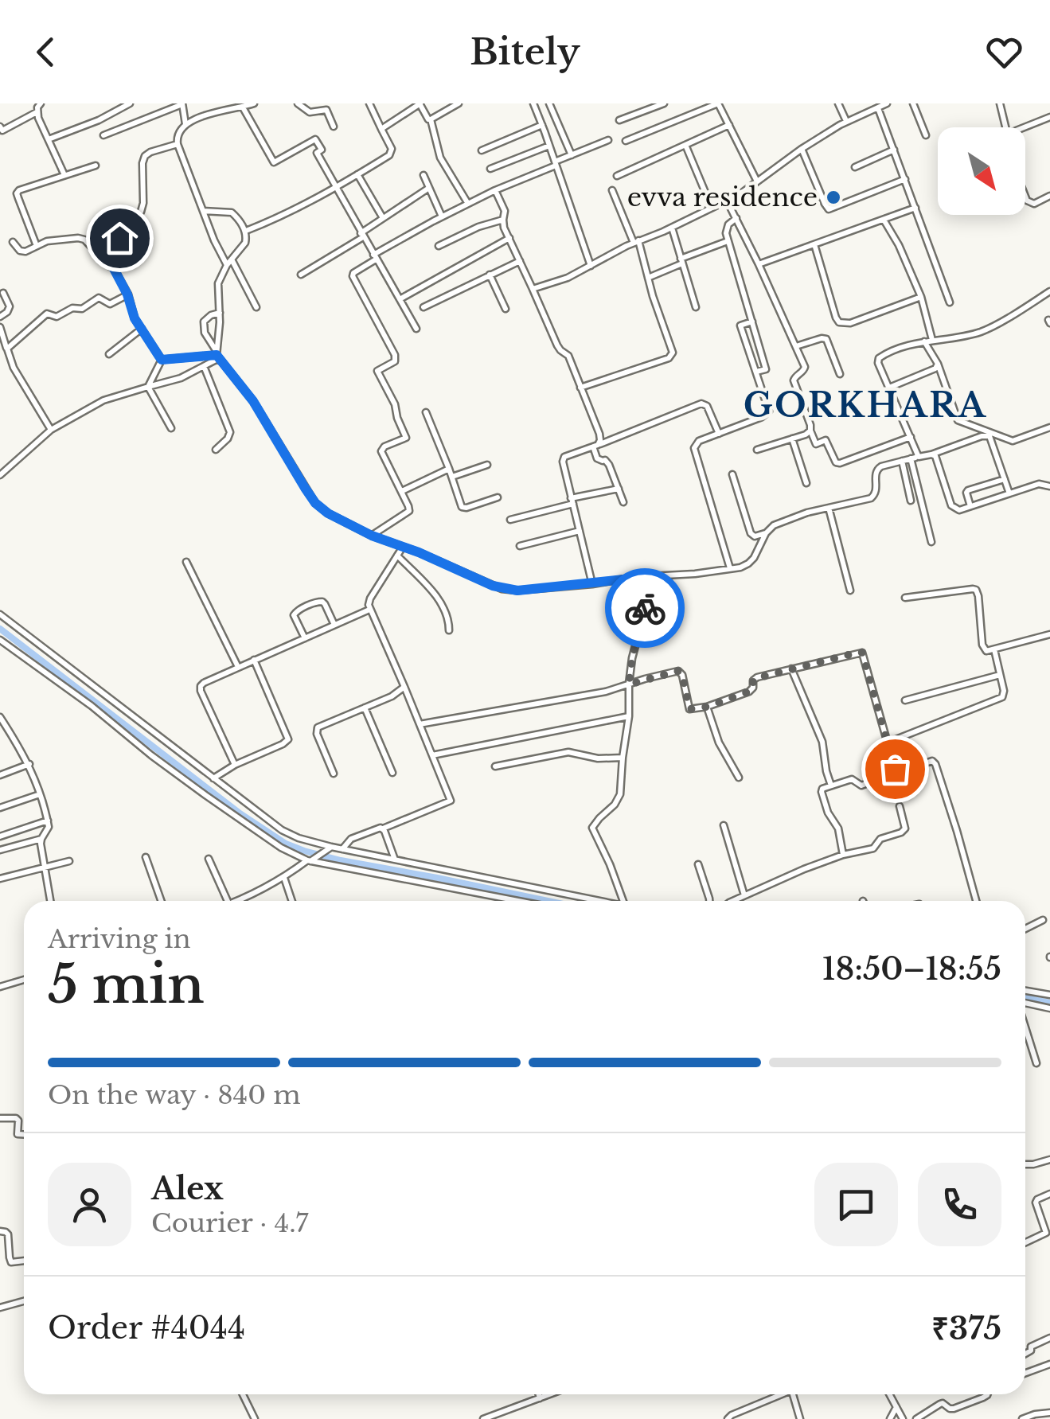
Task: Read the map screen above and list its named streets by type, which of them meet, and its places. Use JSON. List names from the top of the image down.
{
  "districts": ["GORKHARA"],
  "places": ["evva residence"],
  "north": "bottom right",
  "page": {
    "header": "Bitely",
    "heading": ["5 min", "Arriving in", "18:50–18:55"],
    "panel": [
      "Alex",
      "Courier · 4.7",
      "Order #4044",
      "₹375"
    ],
    "bar": "On the way · 840 m"
  }
}
